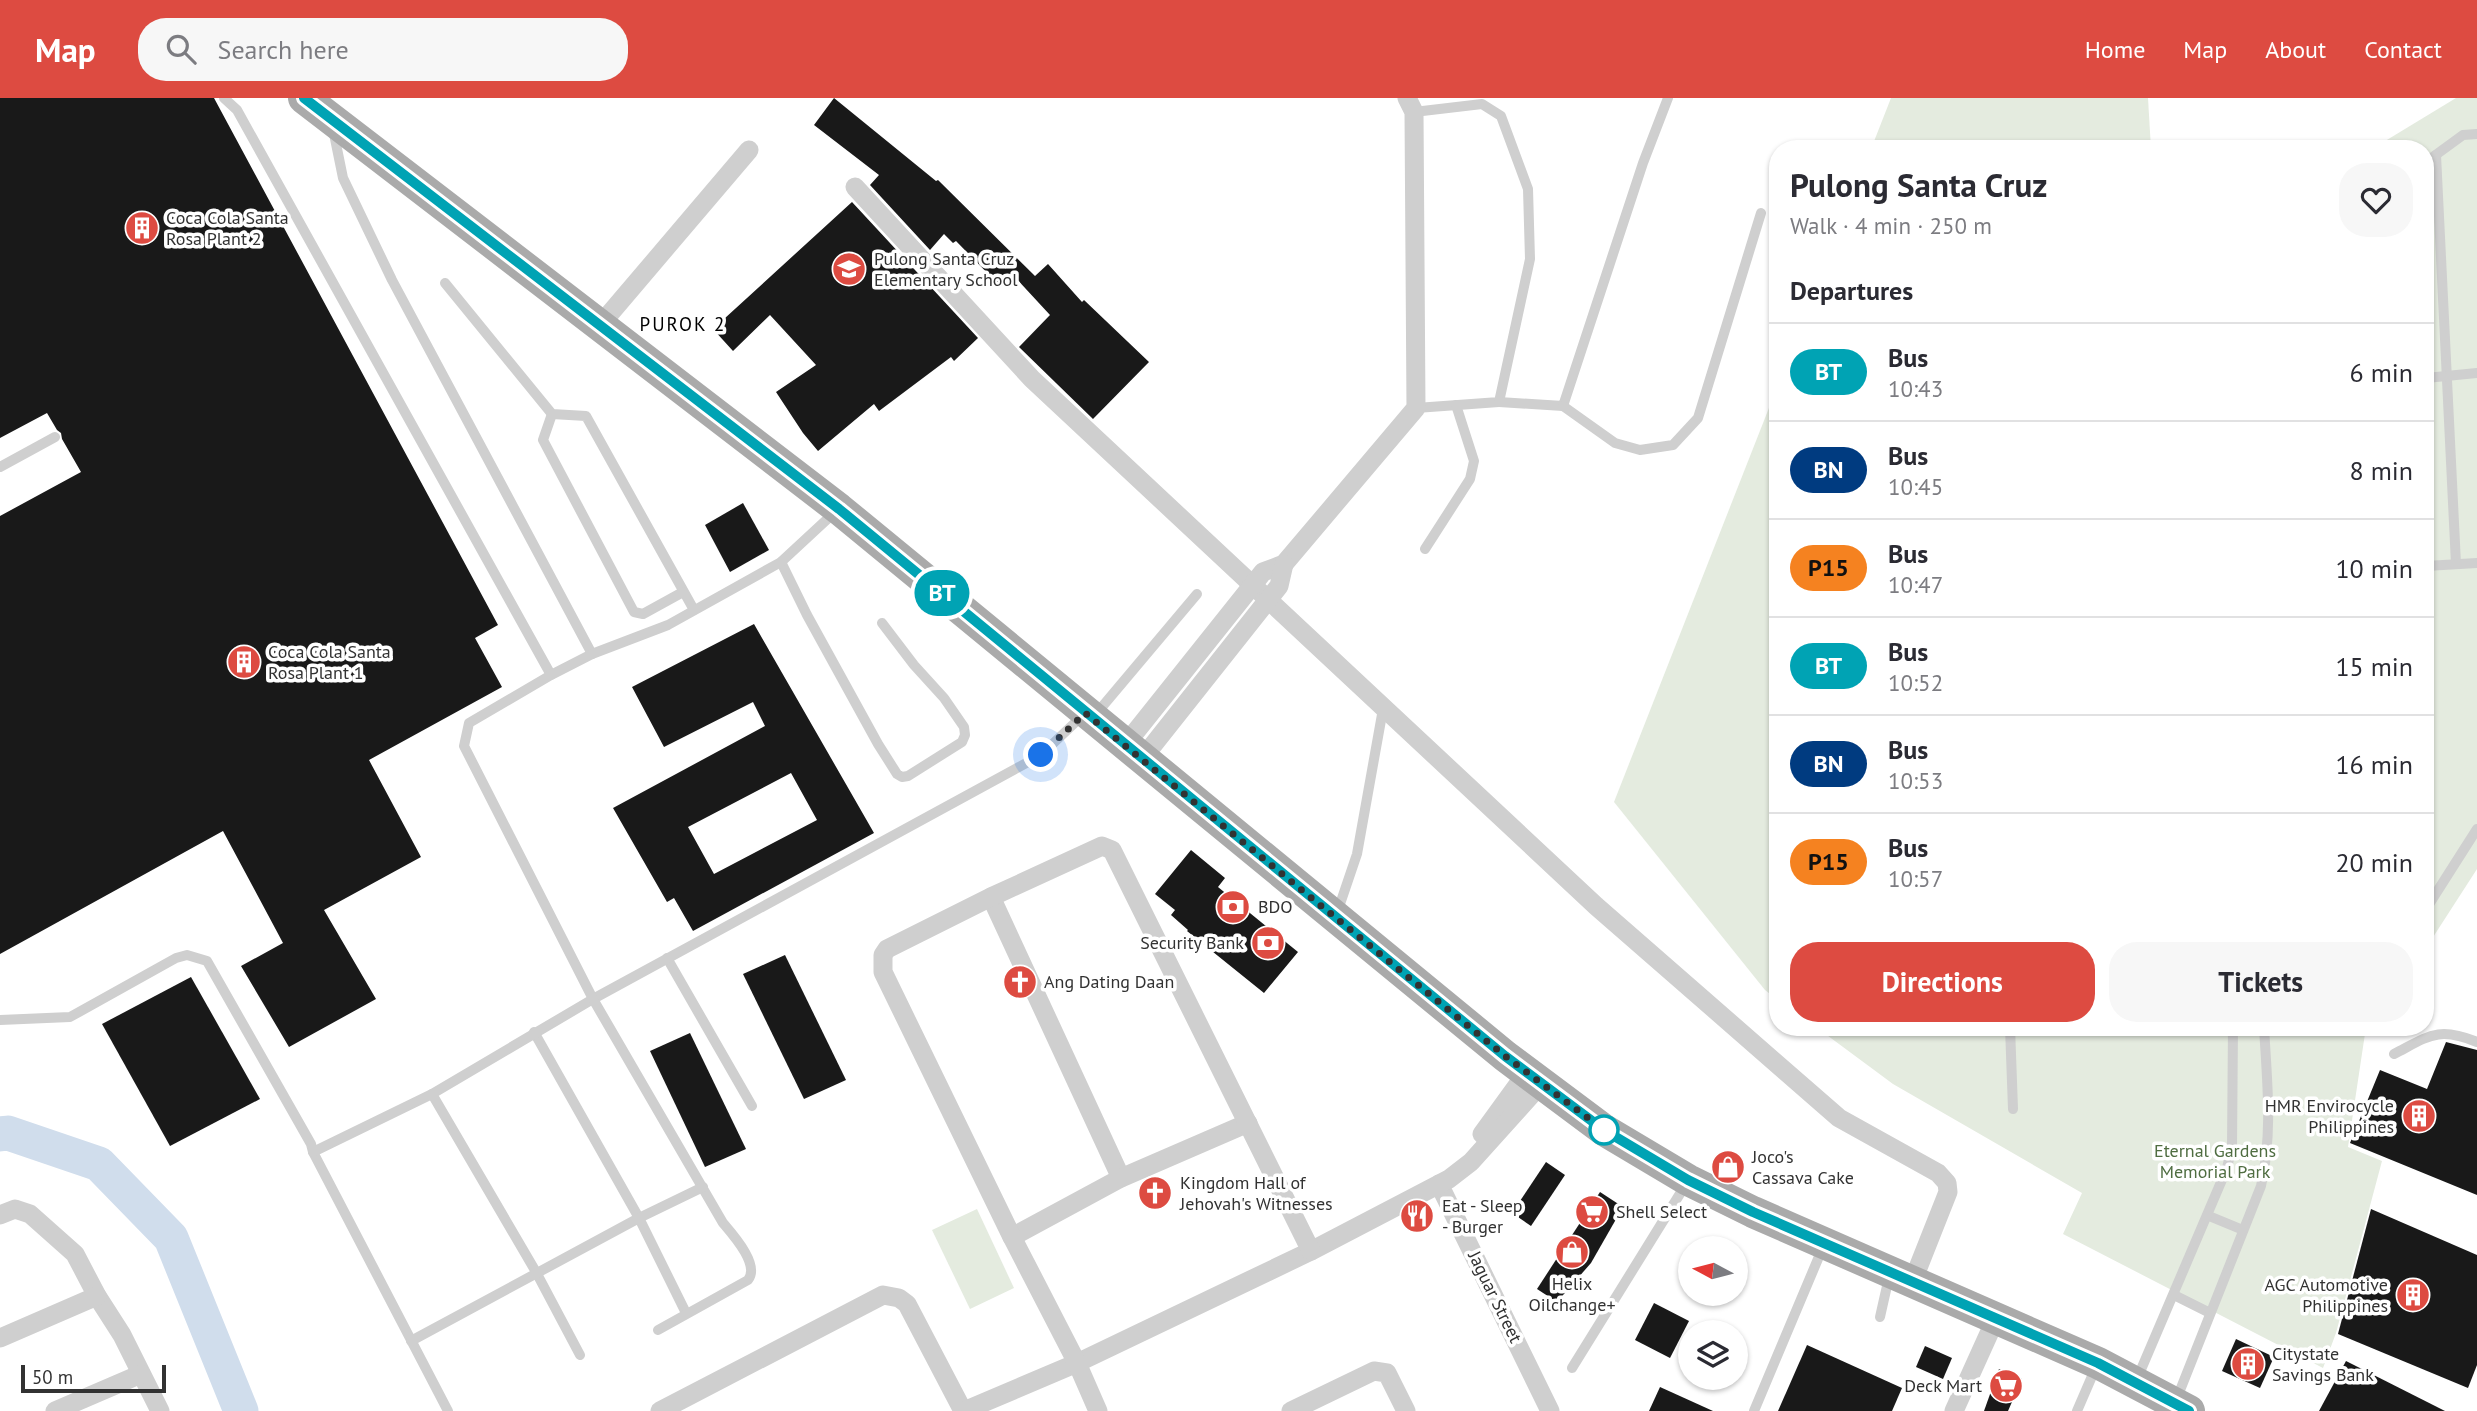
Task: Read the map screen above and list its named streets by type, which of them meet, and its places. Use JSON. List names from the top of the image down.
{
  "streets": {
    "street": ["Jaguar Street"]
  },
  "districts": ["PUROK 2"],
  "parks": ["Eternal Gardens Memorial Park"],
  "places": {
    "building": [
      "Coca Cola Santa Rosa Plant 2",
      "Coca Cola Santa Rosa Plant 1",
      "HMR Envirocycle Philippines",
      "AGC Automotive Philippines",
      "Citystate Savings Bank"
    ],
    "school or university": ["Pulong Santa Cruz Elementary School"],
    "bank": ["BDO", "Security Bank"],
    "church": ["Ang Dating Daan", "Kingdom Hall of Jehovah's Witnesses"],
    "shop": ["Joco's Cassava Cake", "Helix Oilchange+"],
    "supermarket": ["Shell Select", "Deck Mart"],
    "restaurant": ["Eat - Sleep - Burger"]
  },
  "lines": ["bus line BT"],
  "scale_bar": "50 m",
  "north": "left",
  "page": {
    "header": "Map",
    "search": "Search here",
    "nav": [
      "Home",
      "Map",
      "About",
      "Contact"
    ],
    "on_map": "BT",
    "heading": [
      ["Pulong Santa Cruz", "Walk · 4 min · 250 m"],
      "Departures"
    ],
    "list": [
      {
        "mark": "BT",
        "name": "Bus",
        "note": "10:43",
        "value": "6 min"
      },
      {
        "mark": "BN",
        "name": "Bus",
        "note": "10:45",
        "value": "8 min"
      },
      {
        "mark": "P15",
        "name": "Bus",
        "note": "10:47",
        "value": "10 min"
      },
      {
        "mark": "BT",
        "name": "Bus",
        "note": "10:52",
        "value": "15 min"
      },
      {
        "mark": "BN",
        "name": "Bus",
        "note": "10:53",
        "value": "16 min"
      },
      {
        "mark": "P15",
        "name": "Bus",
        "note": "10:57",
        "value": "20 min"
      }
    ],
    "buttons": ["Directions", "Tickets"],
    "scale": "50 m"
  }
}
